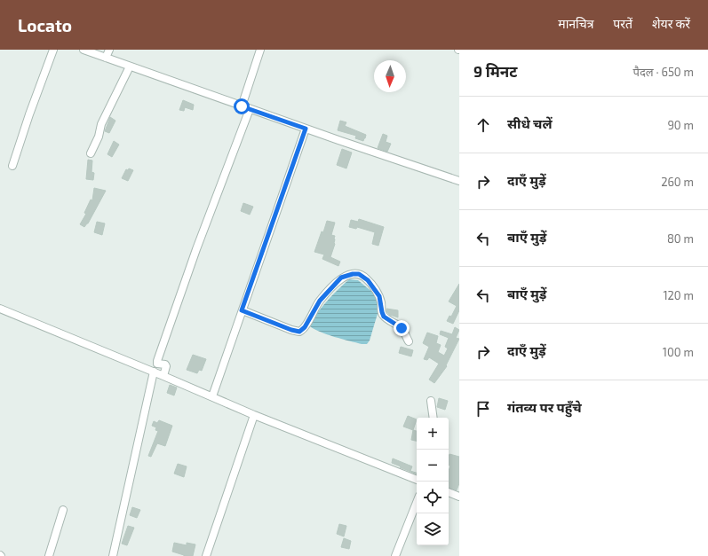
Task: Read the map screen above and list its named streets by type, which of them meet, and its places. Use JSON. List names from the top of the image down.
{
  "north": "bottom",
  "page": {
    "header": "Locato",
    "nav": ["मानचित्र", "परतें", "शेयर करें"],
    "heading": ["9 मिनट", "पैदल · 650 m"],
    "list": [
      ["सीधे चलें", "90 m"],
      ["दाएँ मुड़ें", "260 m"],
      ["बाएँ मुड़ें", "80 m"],
      ["बाएँ मुड़ें", "120 m"],
      ["दाएँ मुड़ें", "100 m"],
      "गंतव्य पर पहुँचे"
    ],
    "map_buttons": ["+", "−"]
  }
}
